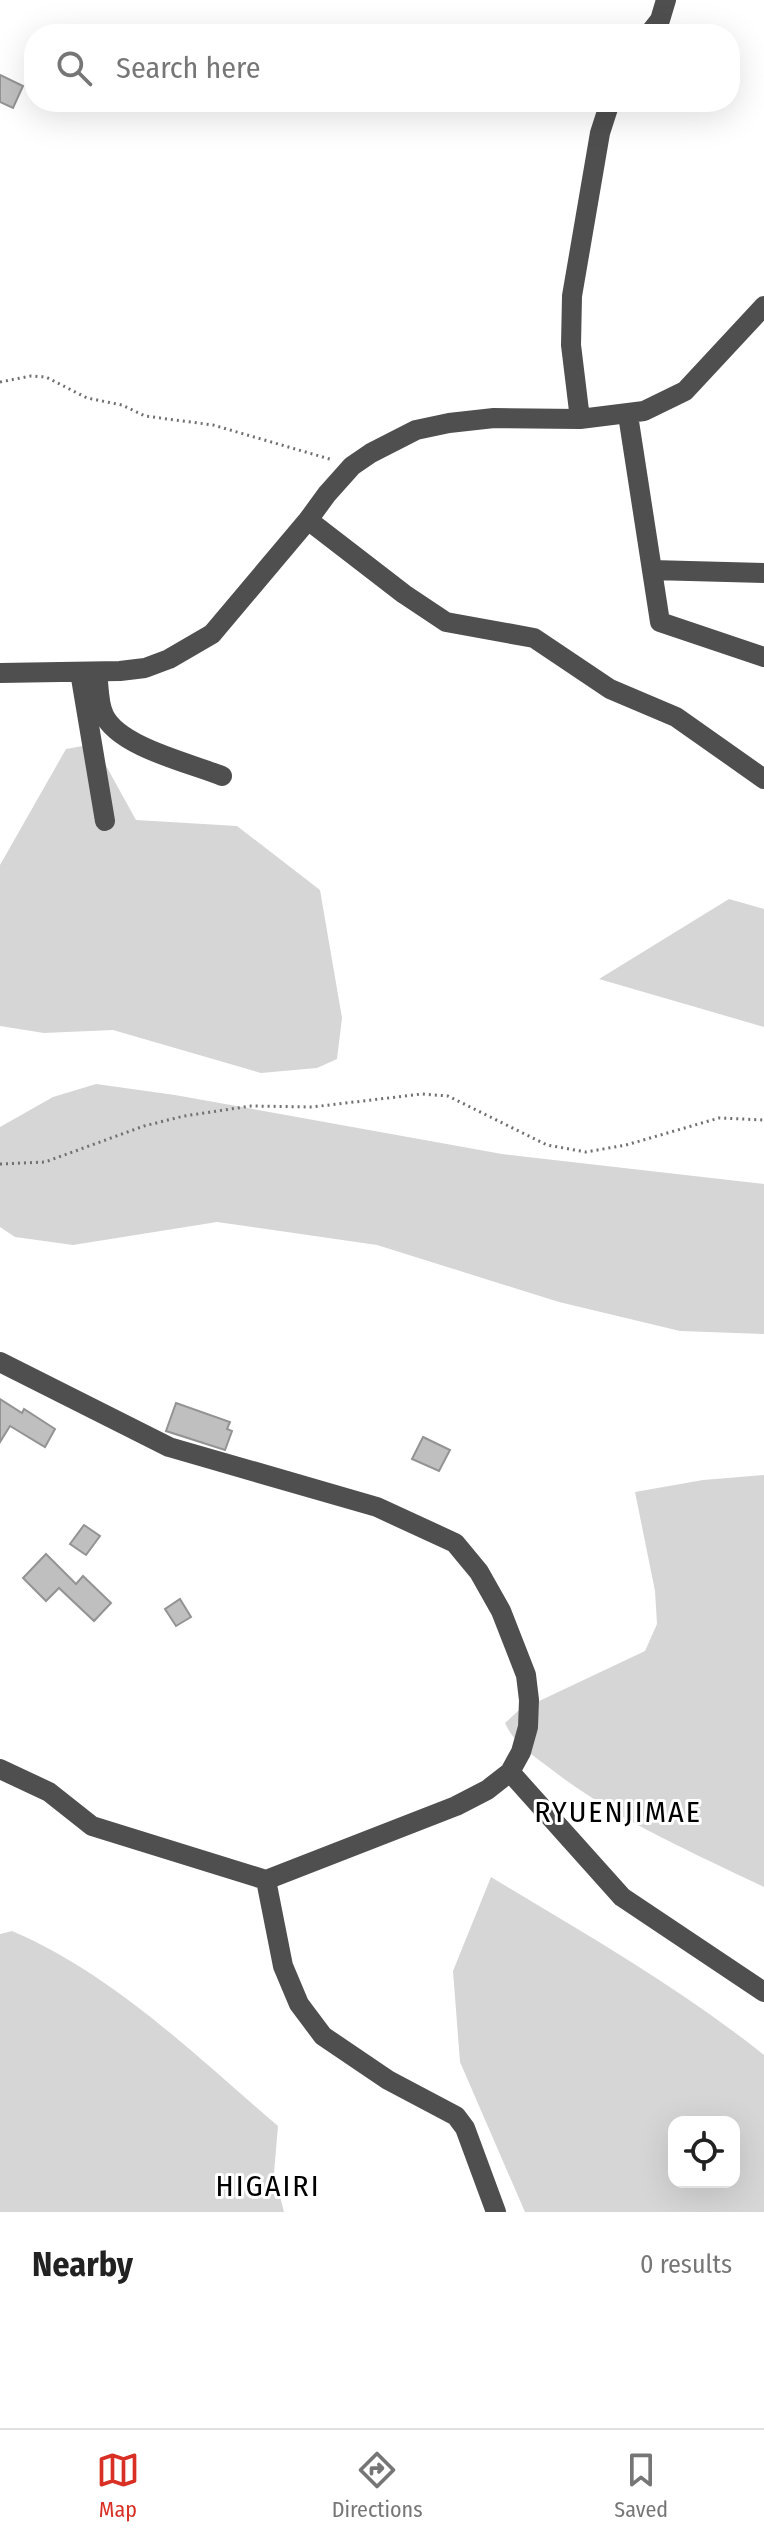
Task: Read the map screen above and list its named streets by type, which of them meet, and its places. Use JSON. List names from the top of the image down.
{
  "districts": ["RYUENJIMAE", "HIGAIRI"],
  "page": {
    "search": "Search here",
    "heading": ["Nearby", "0 results"],
    "nav": ["Map", "Directions", "Saved"]
  }
}
